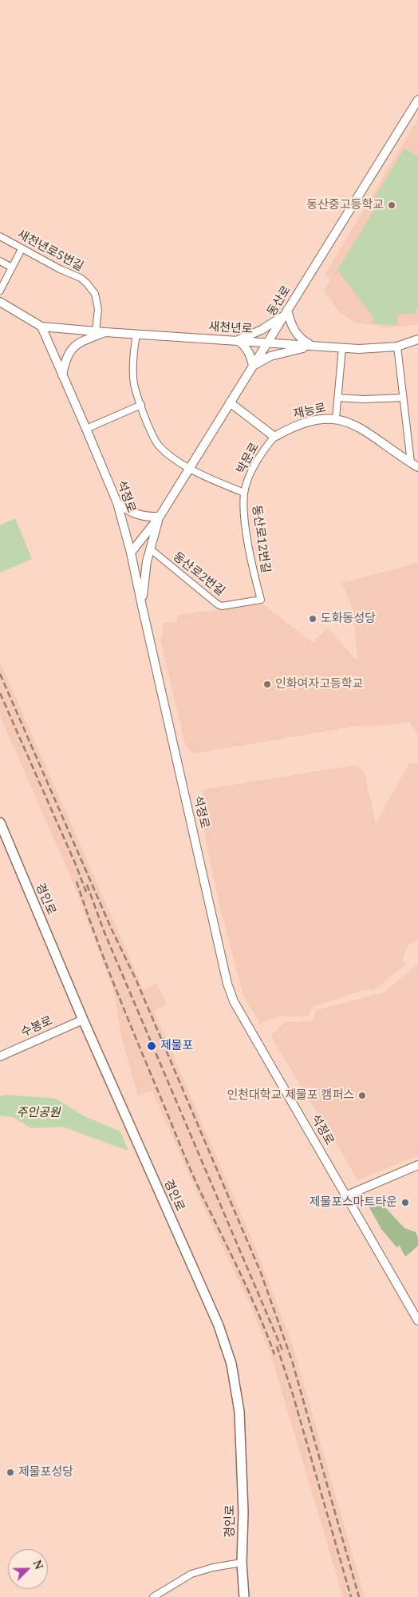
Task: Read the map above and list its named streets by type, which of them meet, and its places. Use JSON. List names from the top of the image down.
{
  "streets": {
    "main road": [
      "동산로",
      "새천년로",
      "재능로",
      "석정로",
      "경인로",
      "수봉로"
    ],
    "street": [
      "새천년로5번길",
      "박문로",
      "동산로12번길",
      "동산로2번길"
    ]
  },
  "crossings": [
    ["새천년로5번길", "새천년로"],
    ["동산로", "새천년로"],
    ["동산로", "석정로"],
    ["동산로", "동산로12번길"],
    ["새천년로", "석정로"],
    ["새천년로", "동산로12번길"],
    ["재능로", "박문로"],
    ["박문로", "동산로12번길"],
    ["동산로12번길", "동산로2번길"],
    ["경인로", "수봉로"]
  ],
  "parks": ["주인공원"],
  "places": [
    "동산중고등학교",
    "도화동성당",
    "인화여자고등학교",
    "제물포",
    "인천대학교 제물포 캠퍼스",
    "제물포스마트타운",
    "제물포성당"
  ],
  "north": "top right"
}
